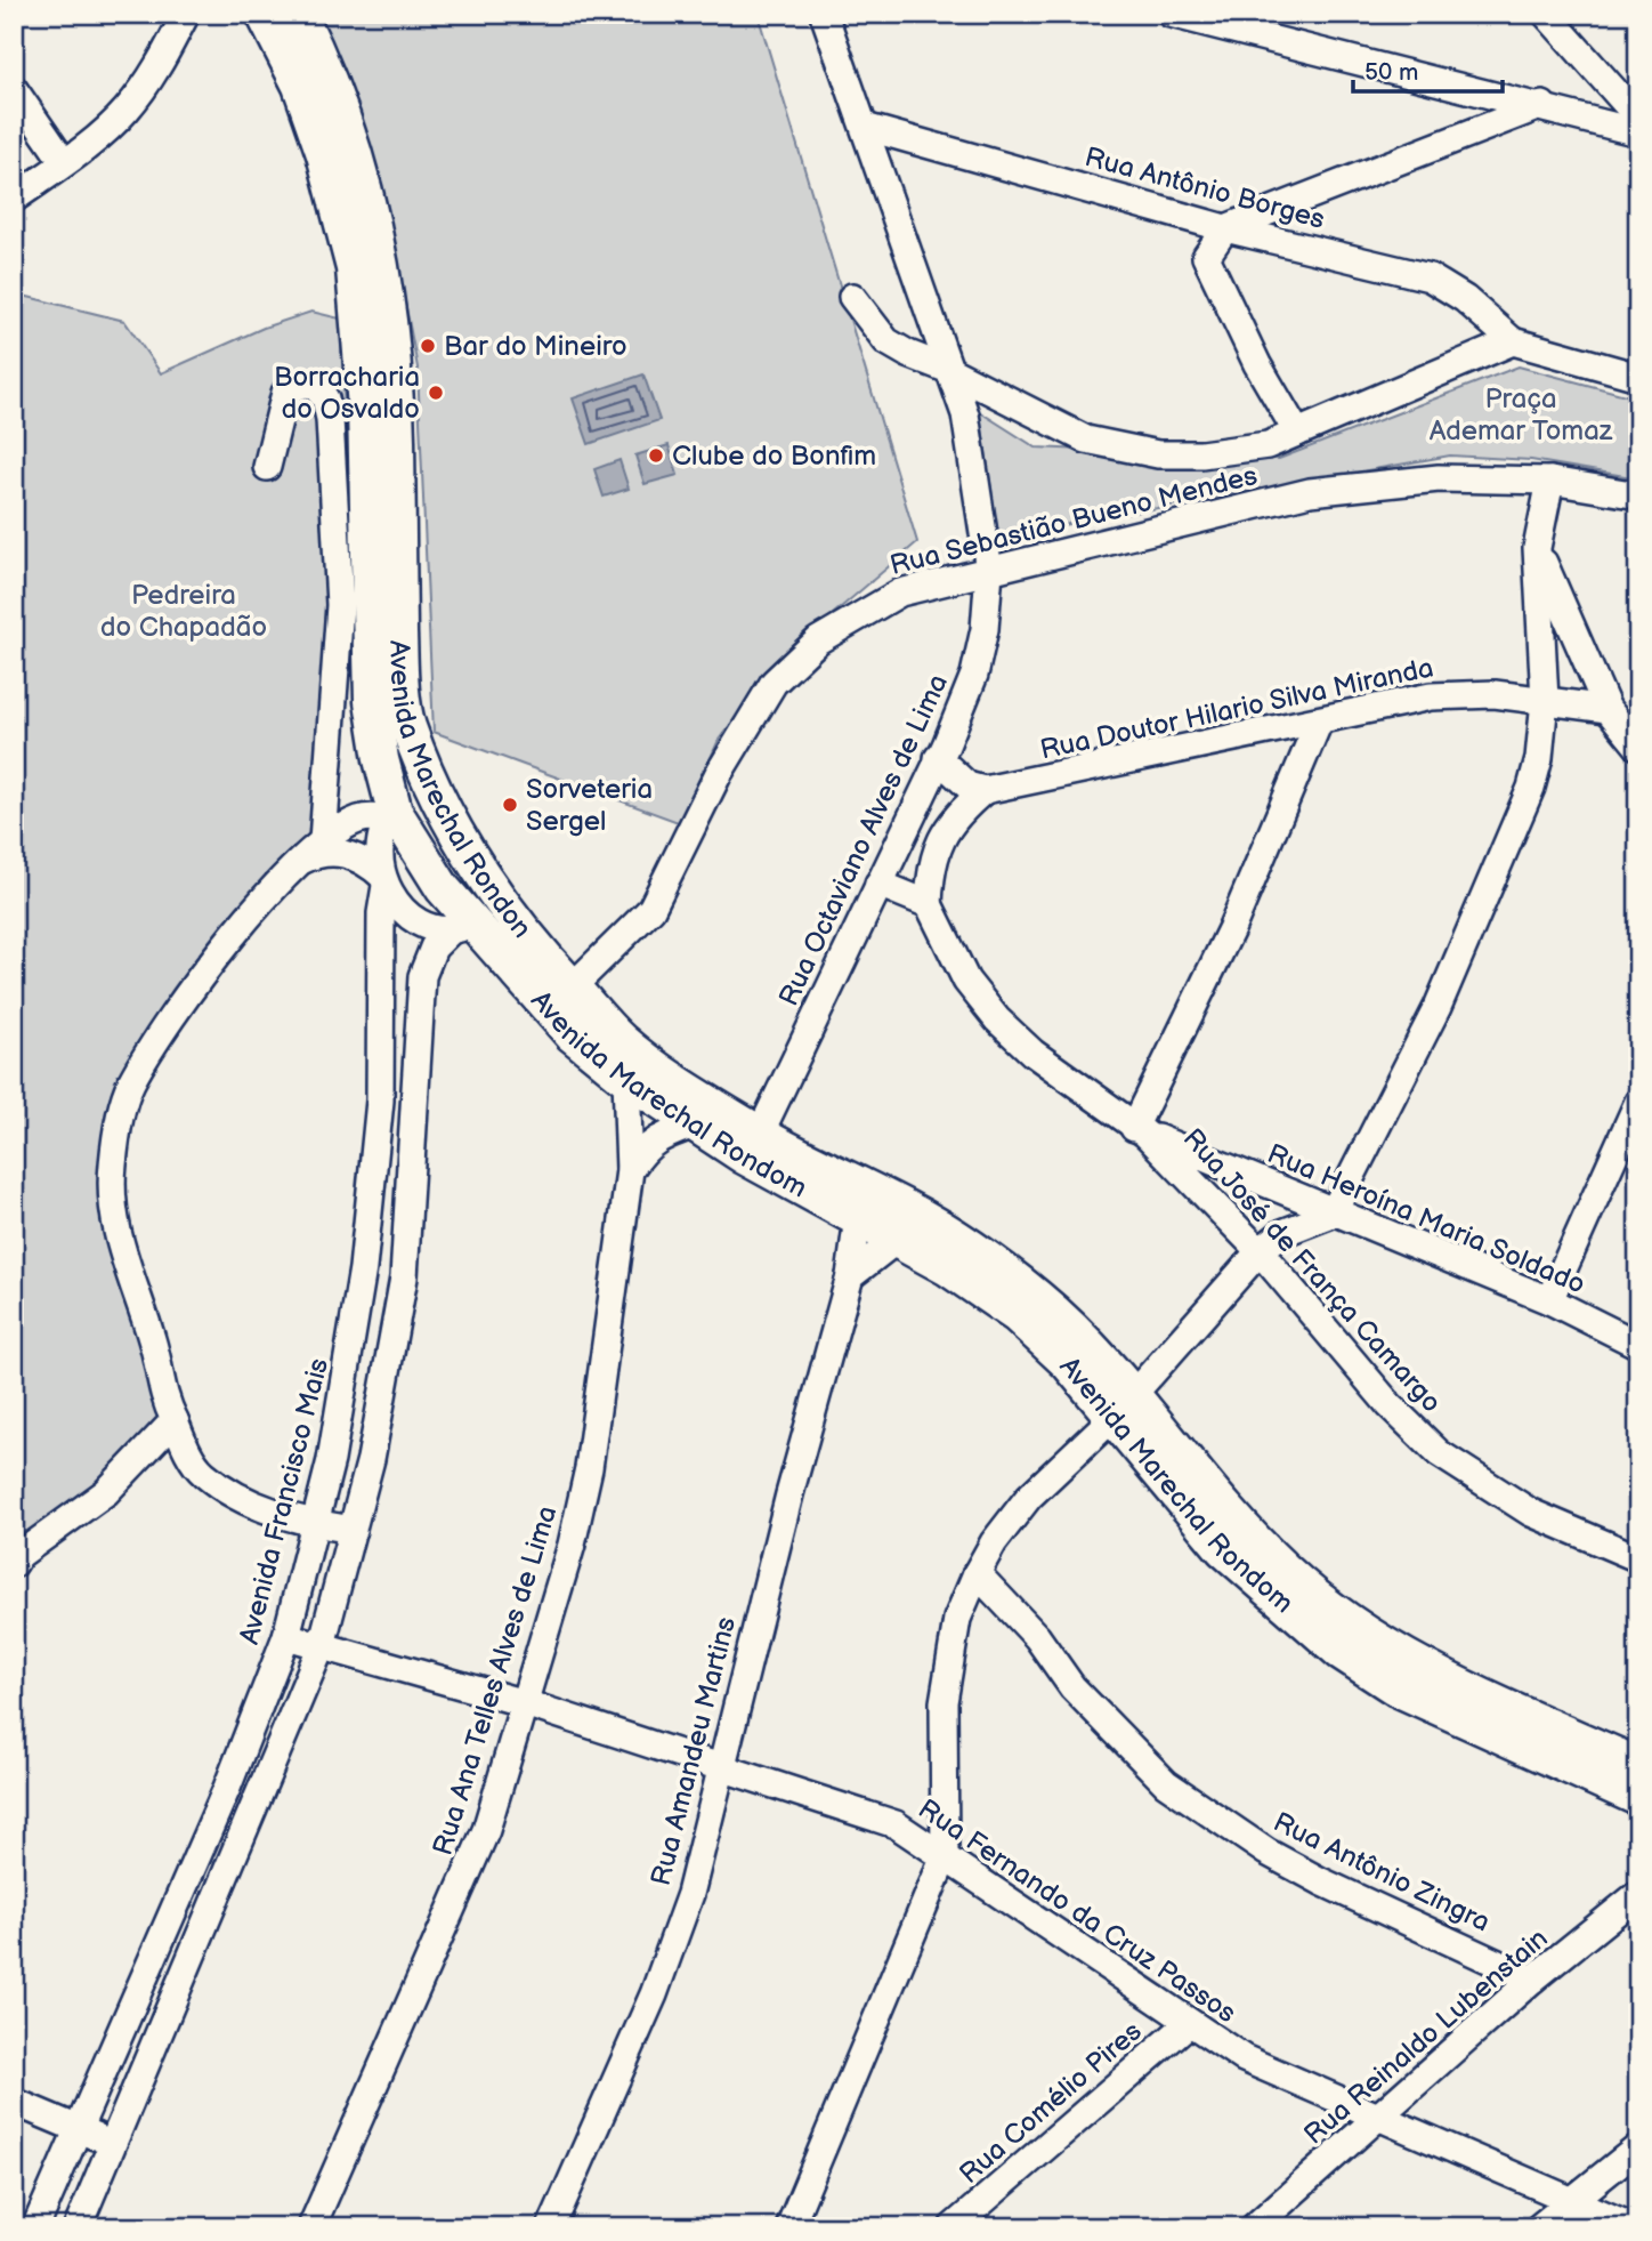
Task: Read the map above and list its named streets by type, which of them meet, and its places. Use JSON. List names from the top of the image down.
{
  "streets": {
    "main road": ["Avenida Marechal Rondon", "Avenida Marechal Rondom"],
    "street": [
      "Rua Antônio Borges",
      "Rua Sebastião Bueno Mendes",
      "Rua Doutor Hilario Silva Miranda",
      "Rua Octaviano Alves de Lima",
      "Rua Heroína Maria Soldado",
      "Rua José de França Camargo",
      "Avenida Francisco Mais",
      "Rua Ana Telles Alves de Lima",
      "Rua Amandeu Martins",
      "Rua Antônio Zingra",
      "Rua Fernando da Cruz Passos",
      "Rua Reinaldo Lubenstain",
      "Rua Comélio Pires"
    ]
  },
  "crossings": [
    ["Rua Antônio Borges", "Rua Octaviano Alves de Lima"],
    ["Rua Sebastião Bueno Mendes", "Avenida Marechal Rondon"],
    ["Rua Sebastião Bueno Mendes", "Rua Octaviano Alves de Lima"],
    ["Avenida Marechal Rondon", "Rua Octaviano Alves de Lima"],
    ["Avenida Marechal Rondon", "Avenida Marechal Rondom"],
    ["Avenida Marechal Rondon", "Rua Amandeu Martins"],
    ["Avenida Marechal Rondom", "Avenida Francisco Mais"],
    ["Avenida Marechal Rondom", "Rua Ana Telles Alves de Lima"],
    ["Avenida Marechal Rondom", "Rua Amandeu Martins"],
    ["Rua Heroína Maria Soldado", "Rua José de França Camargo"],
    ["Avenida Francisco Mais", "Rua Fernando da Cruz Passos"],
    ["Rua Ana Telles Alves de Lima", "Rua Fernando da Cruz Passos"],
    ["Rua Amandeu Martins", "Rua Fernando da Cruz Passos"],
    ["Rua Antônio Zingra", "Rua Reinaldo Lubenstain"],
    ["Rua Fernando da Cruz Passos", "Rua Reinaldo Lubenstain"],
    ["Rua Fernando da Cruz Passos", "Rua Comélio Pires"]
  ],
  "parks": ["Praça Ademar Tomaz", "Pedreira do Chapadão"],
  "places": [
    "Bar do Mineiro",
    "Borracharia do Osvaldo",
    "Clube do Bonfim",
    "Sorveteria Sergel"
  ],
  "scale_bar": "50 m"
}
